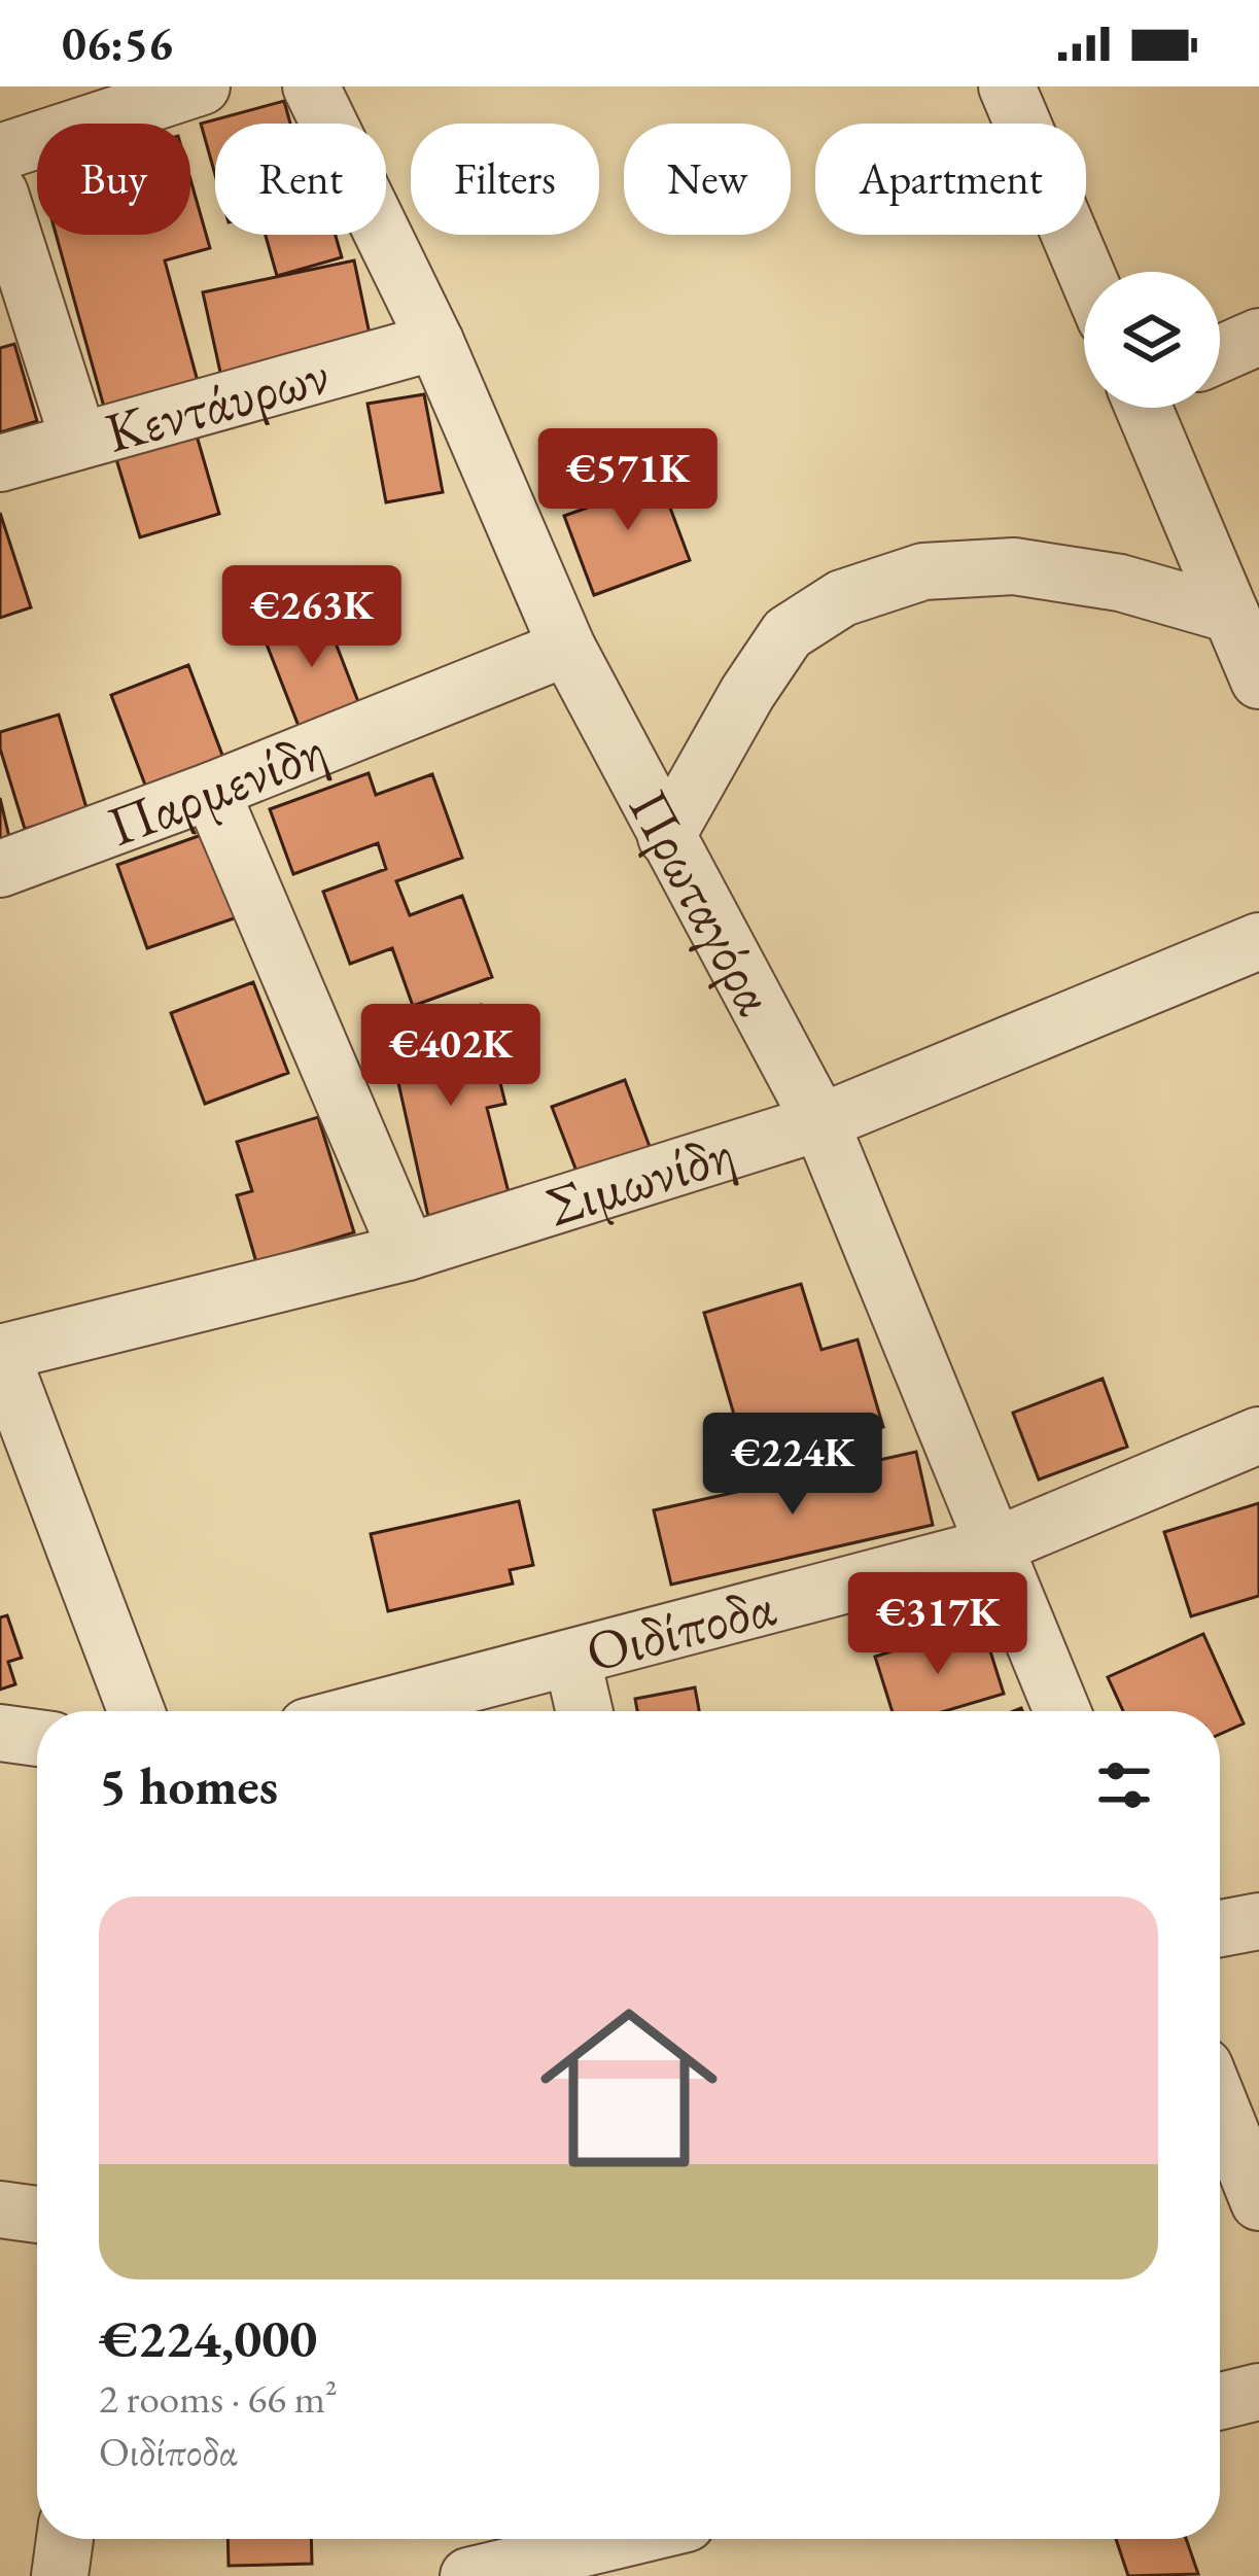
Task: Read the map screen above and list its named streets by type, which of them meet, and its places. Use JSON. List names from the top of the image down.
{
  "streets": {
    "street": [
      "Κεντάυρων",
      "Παρμενίδη",
      "Πρωταγόρα",
      "Σιμωνίδη",
      "Οιδίποδα"
    ]
  },
  "crossings": [
    ["Κεντάυρων", "Πρωταγόρα"],
    ["Παρμενίδη", "Πρωταγόρα"],
    ["Πρωταγόρα", "Σιμωνίδη"],
    ["Πρωταγόρα", "Οιδίποδα"]
  ],
  "page": {
    "status": "06:56",
    "chip": [
      "Buy",
      "Rent",
      "Filters",
      "New",
      "Apartment"
    ],
    "price": [
      "€571K",
      "€263K",
      "€402K",
      "€224K",
      "€317K"
    ],
    "heading": "5 homes",
    "list": [
      {
        "name": "€224,000",
        "note": "2 rooms · 66 m² · Οιδίποδα"
      }
    ]
  }
}
